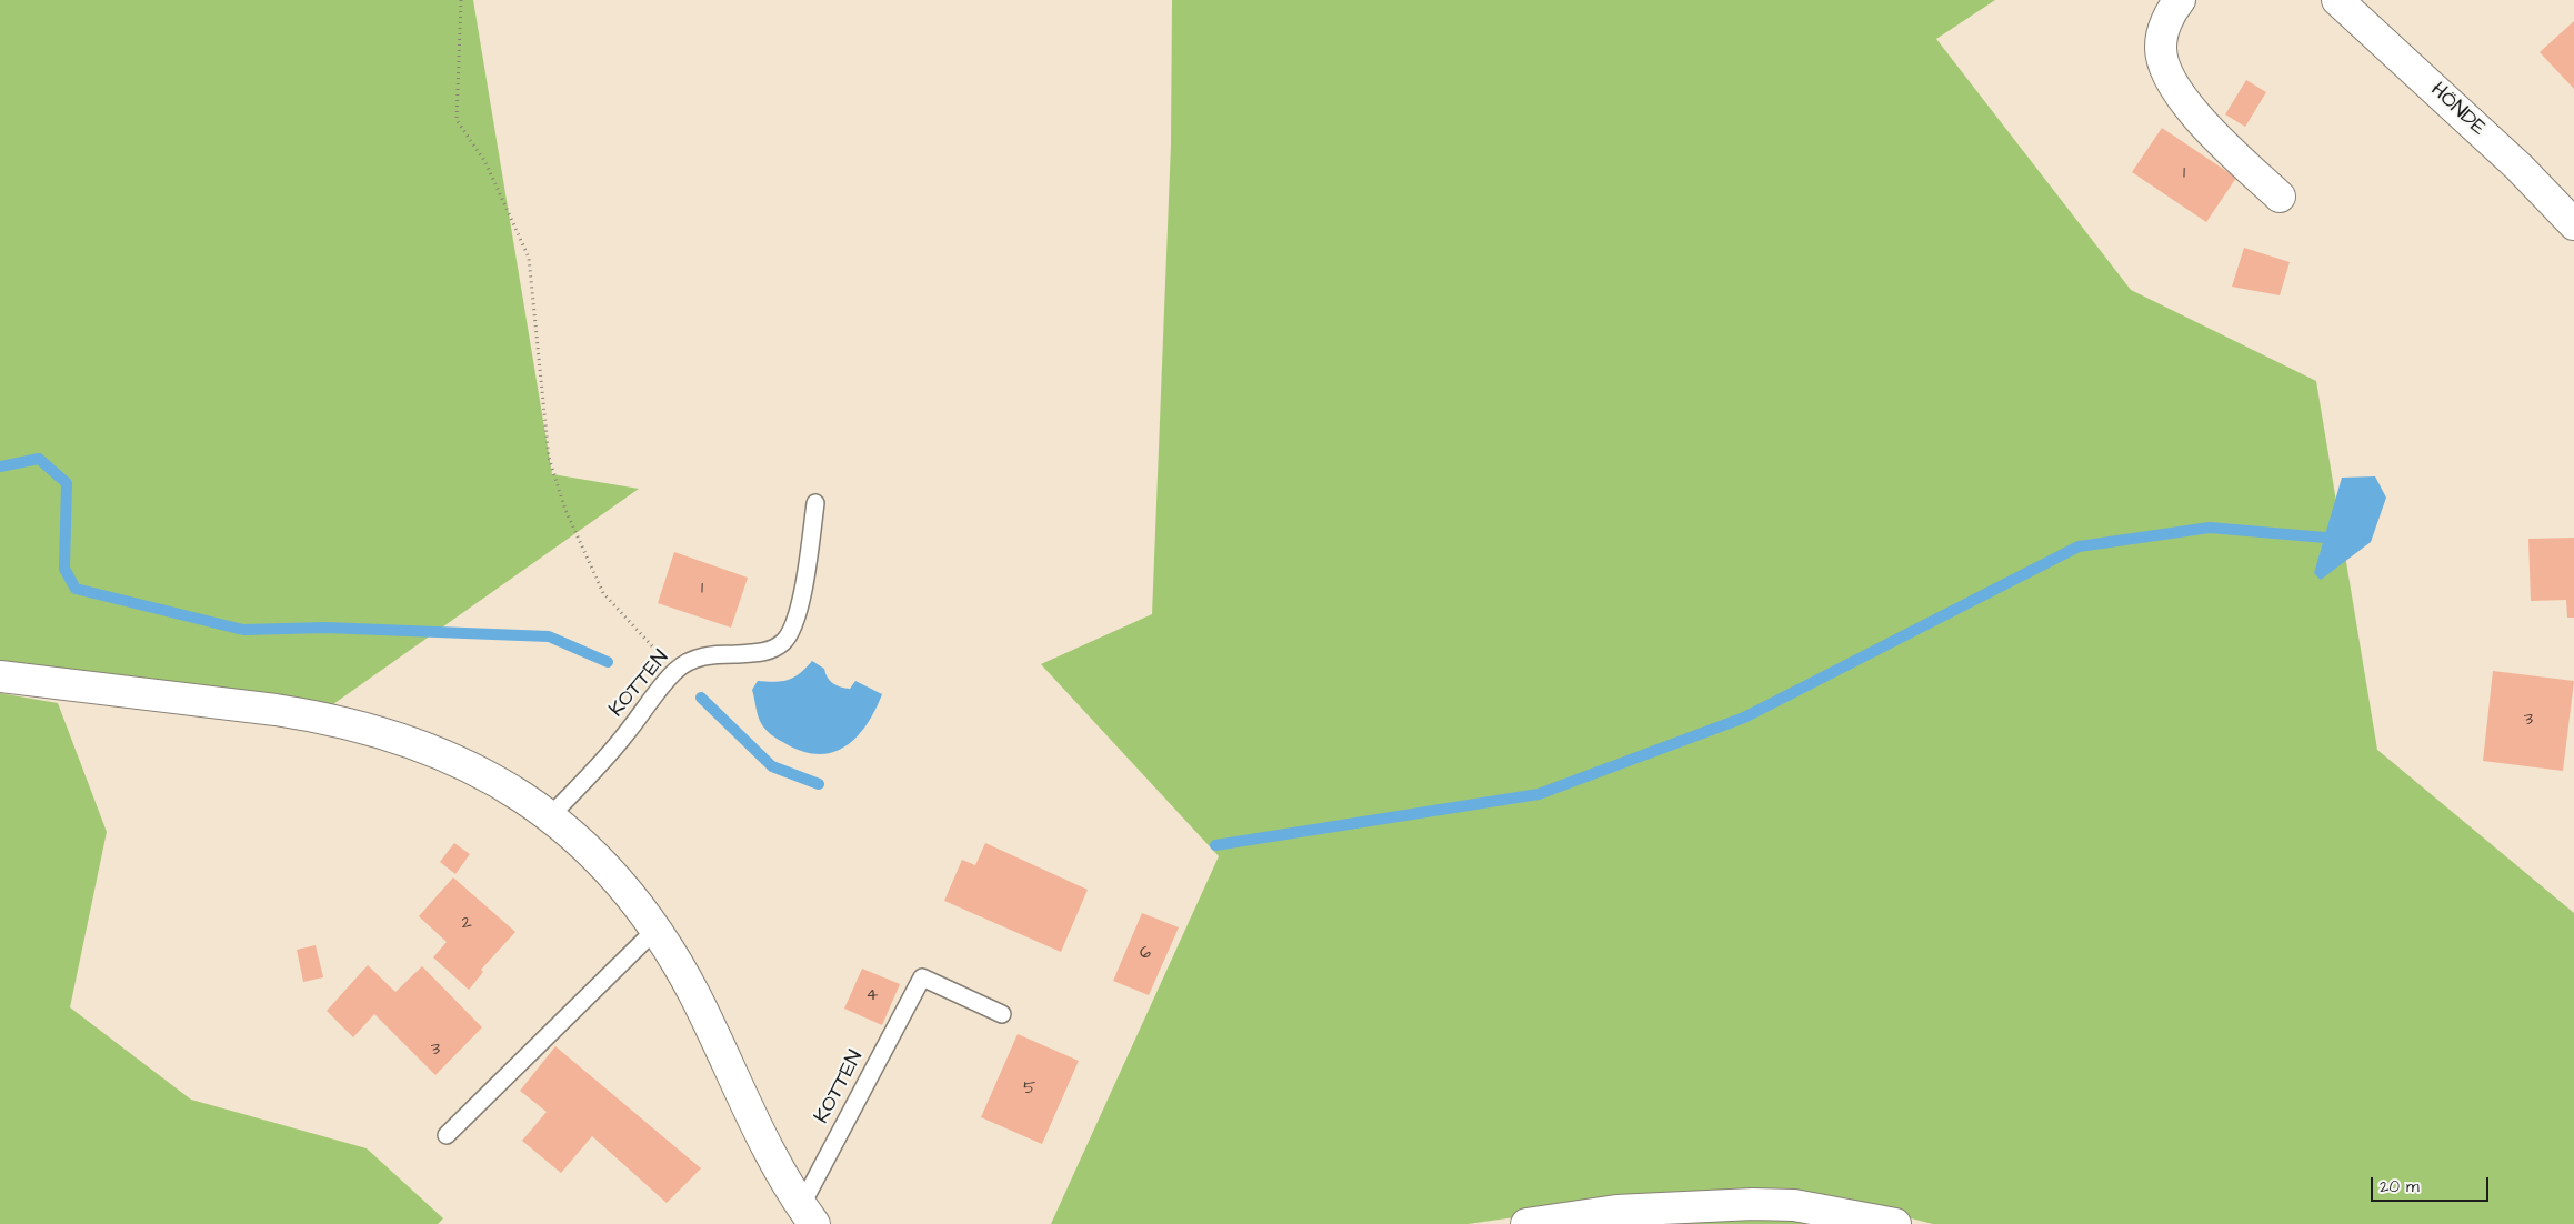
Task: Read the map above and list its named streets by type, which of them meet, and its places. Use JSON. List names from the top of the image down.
{
  "streets": {
    "street": ["HÖNDE"],
    "lane": ["KOTTEN"]
  },
  "house_numbers": [
    "1",
    "1",
    "3",
    "2",
    "6",
    "4",
    "3",
    "5"
  ],
  "scale_bar": "20 m"
}
